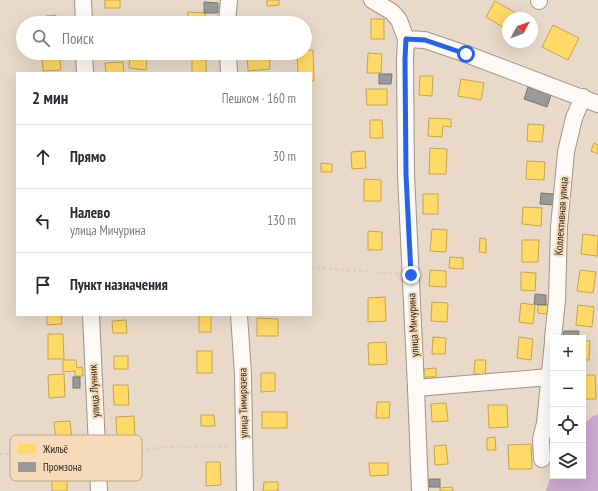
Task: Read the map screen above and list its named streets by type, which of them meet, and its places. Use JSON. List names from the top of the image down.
{
  "streets": {
    "street": [
      "Коллективная улица",
      "улица Мичурина",
      "улица Лунник",
      "улица Тимирязева"
    ]
  },
  "legend": ["Жильё", "Промзона"],
  "north": "top right",
  "page": {
    "search": "Поиск",
    "heading": ["2 мин", "Пешком · 160 m"],
    "list": [
      ["Прямо", "30 m"],
      ["Налево", "улица Мичурина", "130 m"],
      "Пункт назначения"
    ],
    "map_buttons": ["+", "−"]
  }
}
